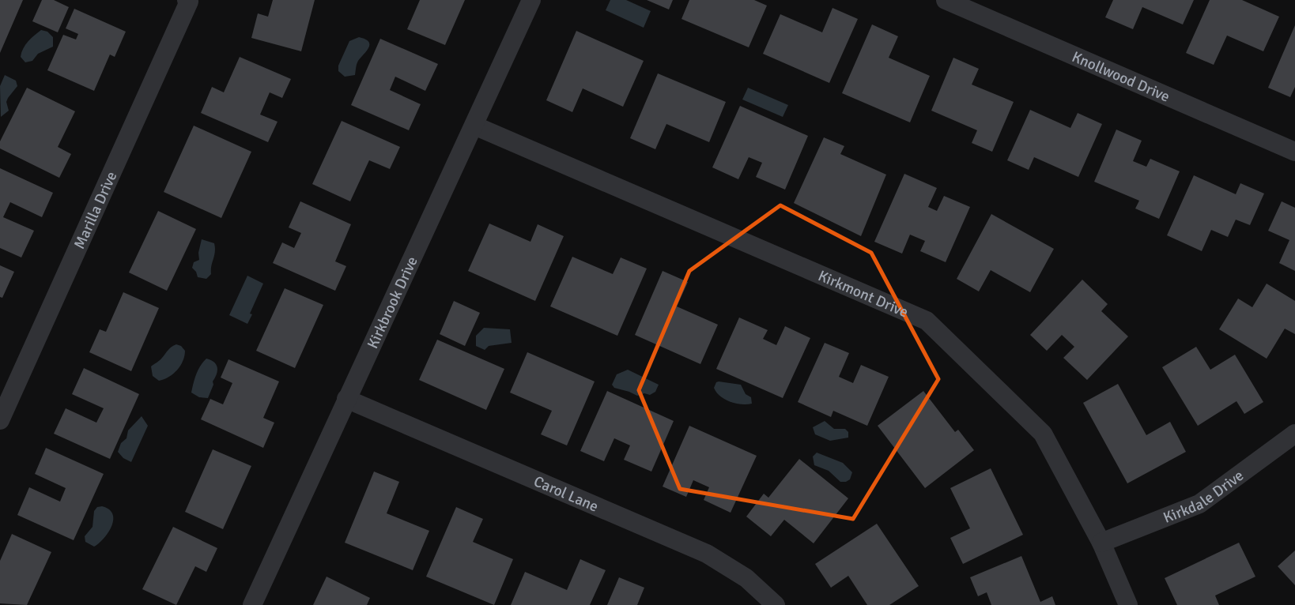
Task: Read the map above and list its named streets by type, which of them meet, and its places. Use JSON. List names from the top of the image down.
{
  "streets": {
    "street": [
      "Knollwood Drive",
      "Marilla Drive",
      "Kirkmont Drive",
      "Kirkbrook Drive",
      "Carol Lane",
      "Kirkdale Drive"
    ]
  },
  "crossings": [
    ["Kirkmont Drive", "Kirkbrook Drive"],
    ["Kirkmont Drive", "Kirkdale Drive"],
    ["Kirkbrook Drive", "Carol Lane"]
  ]
}
